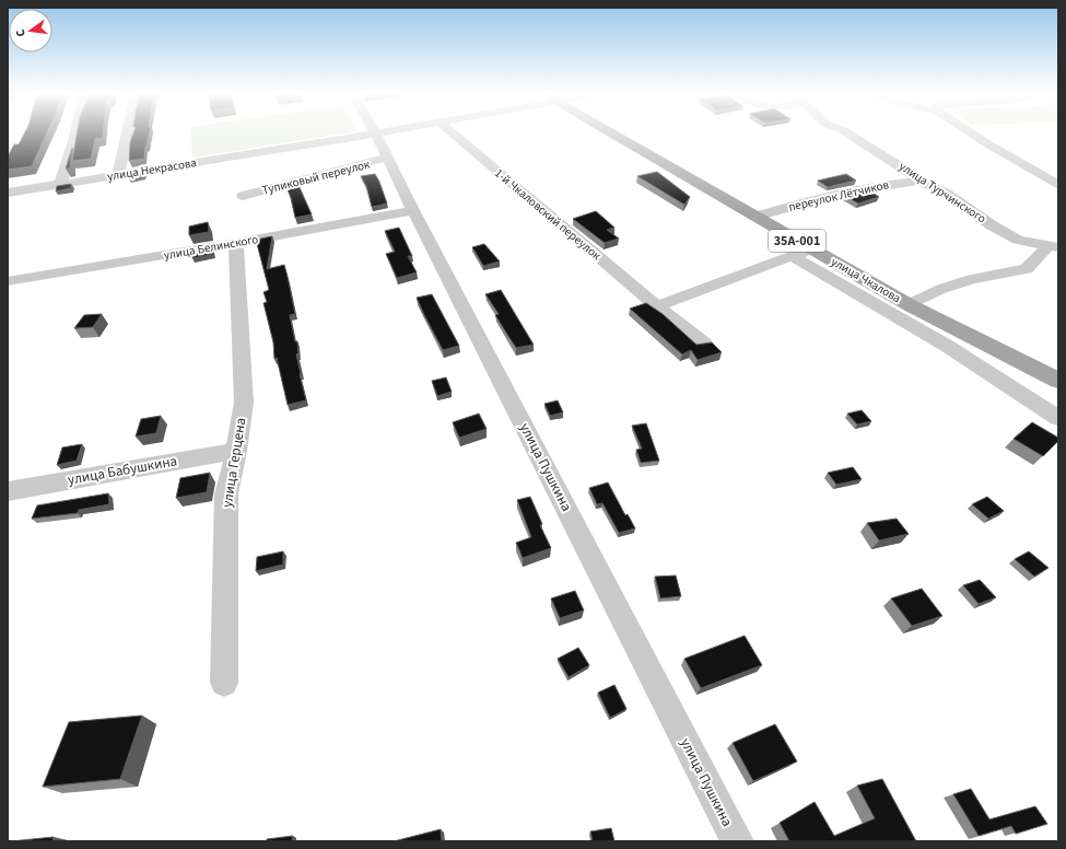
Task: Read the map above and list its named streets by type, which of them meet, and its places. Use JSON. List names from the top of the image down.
{
  "streets": {
    "main road": ["35А-001", "улица Чкалова"],
    "street": [
      "улица Некрасова",
      "Тупиковый переулок",
      "улица Турчинского",
      "переулок Лётчиков",
      "1-й Чкаловский переулок",
      "улица Белинского",
      "улица Герцена",
      "улица Пушкина",
      "улица Бабушкина"
    ]
  },
  "crossings": [
    ["улица Некрасова", "улица Пушкина"],
    ["Тупиковый переулок", "улица Пушкина"],
    ["улица Турчинского", "переулок Лётчиков"],
    ["переулок Лётчиков", "улица Чкалова"],
    ["улица Белинского", "улица Герцена"],
    ["улица Белинского", "улица Пушкина"],
    ["улица Герцена", "улица Бабушкина"]
  ],
  "north": "left"
}
